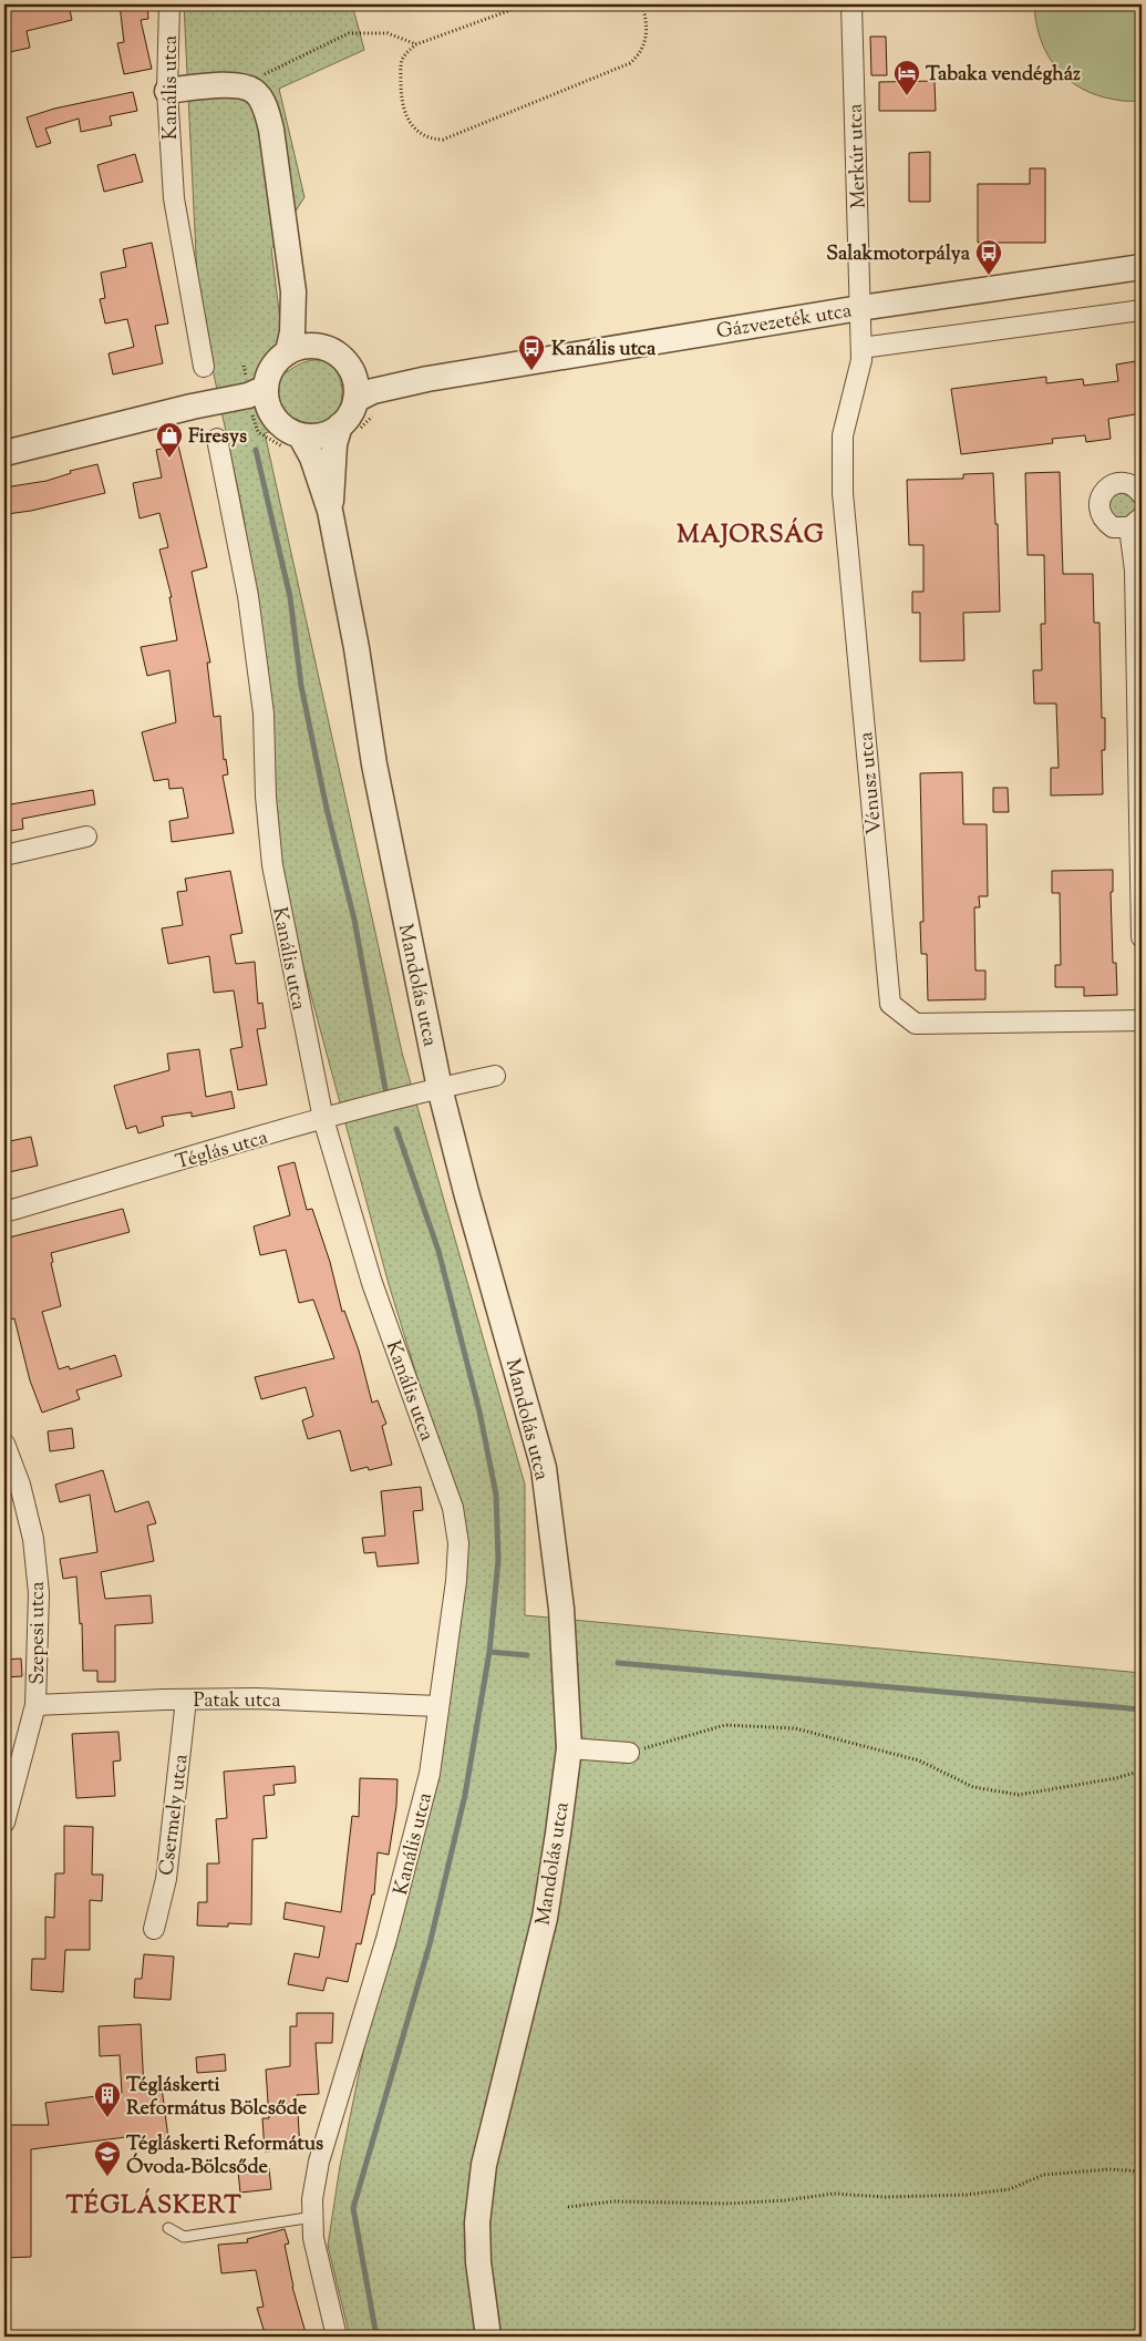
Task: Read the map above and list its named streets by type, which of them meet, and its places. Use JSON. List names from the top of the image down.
{
  "streets": {
    "street": [
      "Kanális utca",
      "Merkúr utca",
      "Gázvezeték utca",
      "Vénusz utca",
      "Mandolás utca",
      "Téglás utca",
      "Szepesi utca",
      "Patak utca",
      "Csermely utca"
    ]
  },
  "crossings": [
    ["Kanális utca", "Téglás utca"],
    ["Kanális utca", "Patak utca"],
    ["Merkúr utca", "Gázvezeték utca"],
    ["Merkúr utca", "Vénusz utca"],
    ["Gázvezeték utca", "Vénusz utca"],
    ["Gázvezeték utca", "Mandolás utca"],
    ["Mandolás utca", "Téglás utca"],
    ["Szepesi utca", "Patak utca"],
    ["Patak utca", "Csermely utca"]
  ],
  "districts": ["MAJORSÁG", "TÉGLÁSKERT"],
  "places": {
    "hotel": ["Tabaka vendégház"],
    "bus stop": ["Salakmotorpálya", "Kanális utca"],
    "shop": ["Firesys"],
    "building": ["Tégláskerti Református Bölcsőde"],
    "school or university": ["Tégláskerti Református Óvoda-Bölcsőde"]
  }
}
